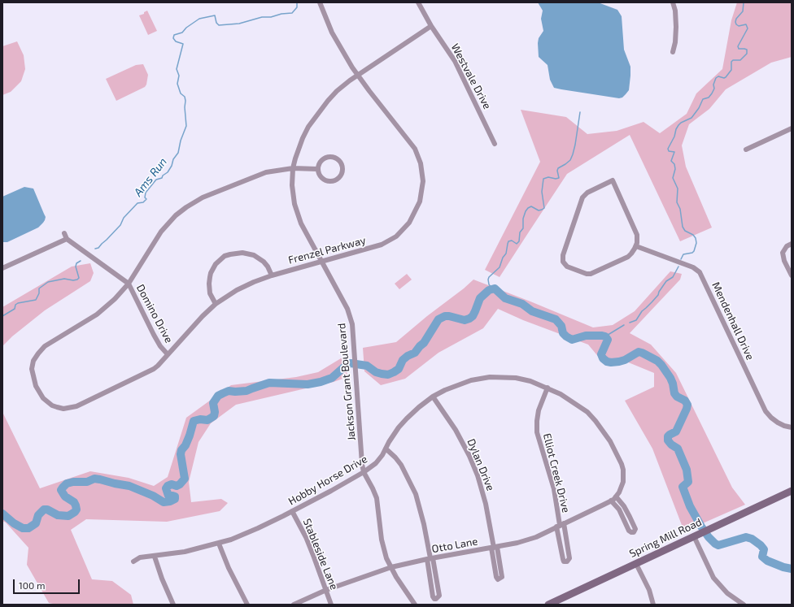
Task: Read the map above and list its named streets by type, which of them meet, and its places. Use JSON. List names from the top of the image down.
{
  "streets": {
    "street": [
      "Westvale Drive",
      "Frenzel Parkway",
      "Domino Drive",
      "Mendenhall Drive",
      "Jackson Grant Boulevard",
      "Dylan Drive",
      "Elliot Creek Drive",
      "Hobby Horse Drive",
      "Spring Mill Road",
      "Otto Lane",
      "Stableside Lane"
    ]
  },
  "crossings": [
    ["Westvale Drive", "Jackson Grant Boulevard"],
    ["Frenzel Parkway", "Domino Drive"],
    ["Frenzel Parkway", "Jackson Grant Boulevard"],
    ["Jackson Grant Boulevard", "Hobby Horse Drive"],
    ["Jackson Grant Boulevard", "Otto Lane"],
    ["Dylan Drive", "Hobby Horse Drive"],
    ["Dylan Drive", "Otto Lane"],
    ["Elliot Creek Drive", "Hobby Horse Drive"],
    ["Elliot Creek Drive", "Otto Lane"],
    ["Hobby Horse Drive", "Otto Lane"],
    ["Hobby Horse Drive", "Stableside Lane"],
    ["Otto Lane", "Stableside Lane"]
  ],
  "water": ["Ams Run"],
  "scale_bar": "100 m"
}
